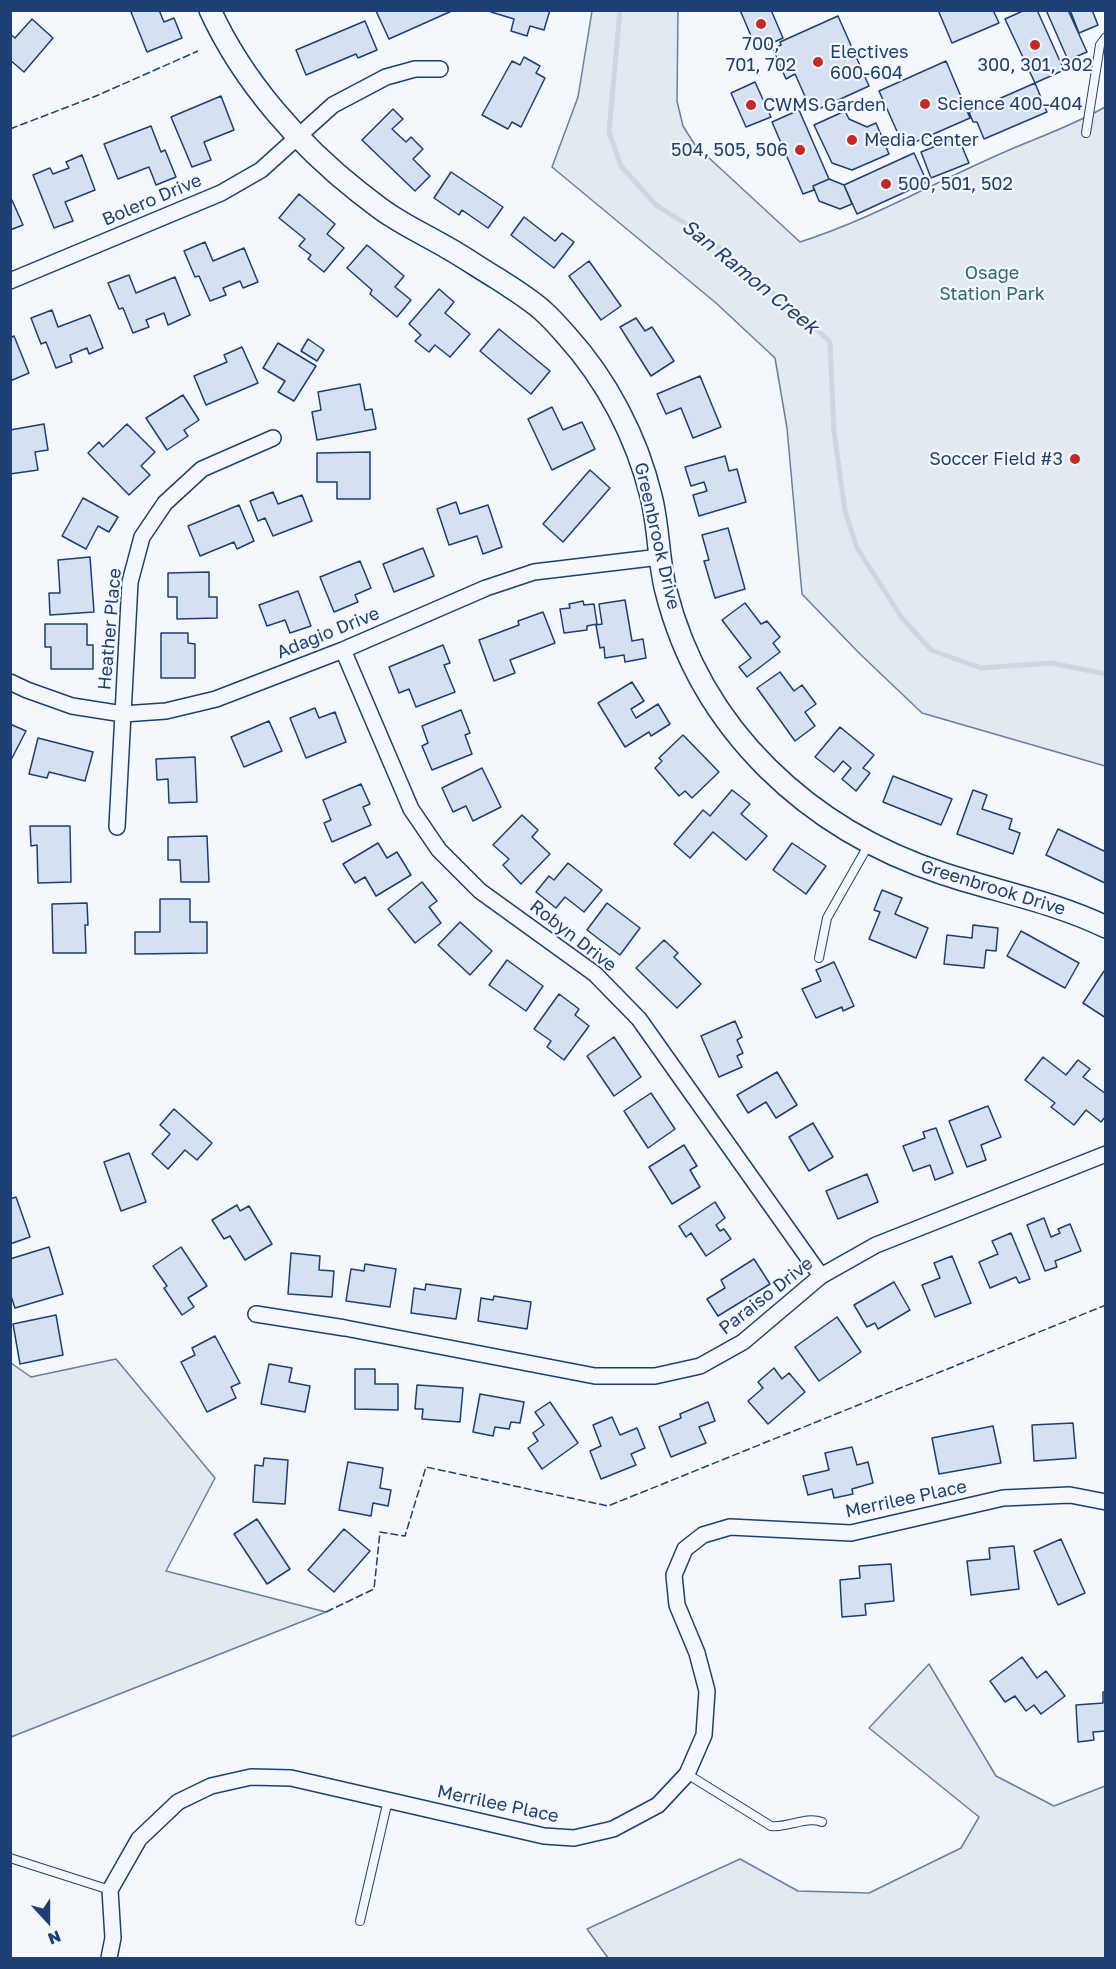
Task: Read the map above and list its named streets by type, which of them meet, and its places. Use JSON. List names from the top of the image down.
{
  "streets": {
    "street": [
      "Bolero Drive",
      "Greenbrook Drive",
      "Heather Place",
      "Adagio Drive",
      "Robyn Drive",
      "Paraiso Drive",
      "Merrilee Place"
    ]
  },
  "crossings": [
    ["Bolero Drive", "Greenbrook Drive"],
    ["Greenbrook Drive", "Adagio Drive"],
    ["Heather Place", "Adagio Drive"],
    ["Adagio Drive", "Robyn Drive"],
    ["Robyn Drive", "Paraiso Drive"]
  ],
  "water": ["San Ramon Creek"],
  "parks": ["Osage Station Park"],
  "places": [
    "700, 701, 702",
    "300, 301, 302",
    "Electives 600-604",
    "Science 400-404",
    "CWMS Garden",
    "Media Center",
    "504, 505, 506",
    "500, 501, 502",
    "Soccer Field #3"
  ],
  "north": "bottom"
}
